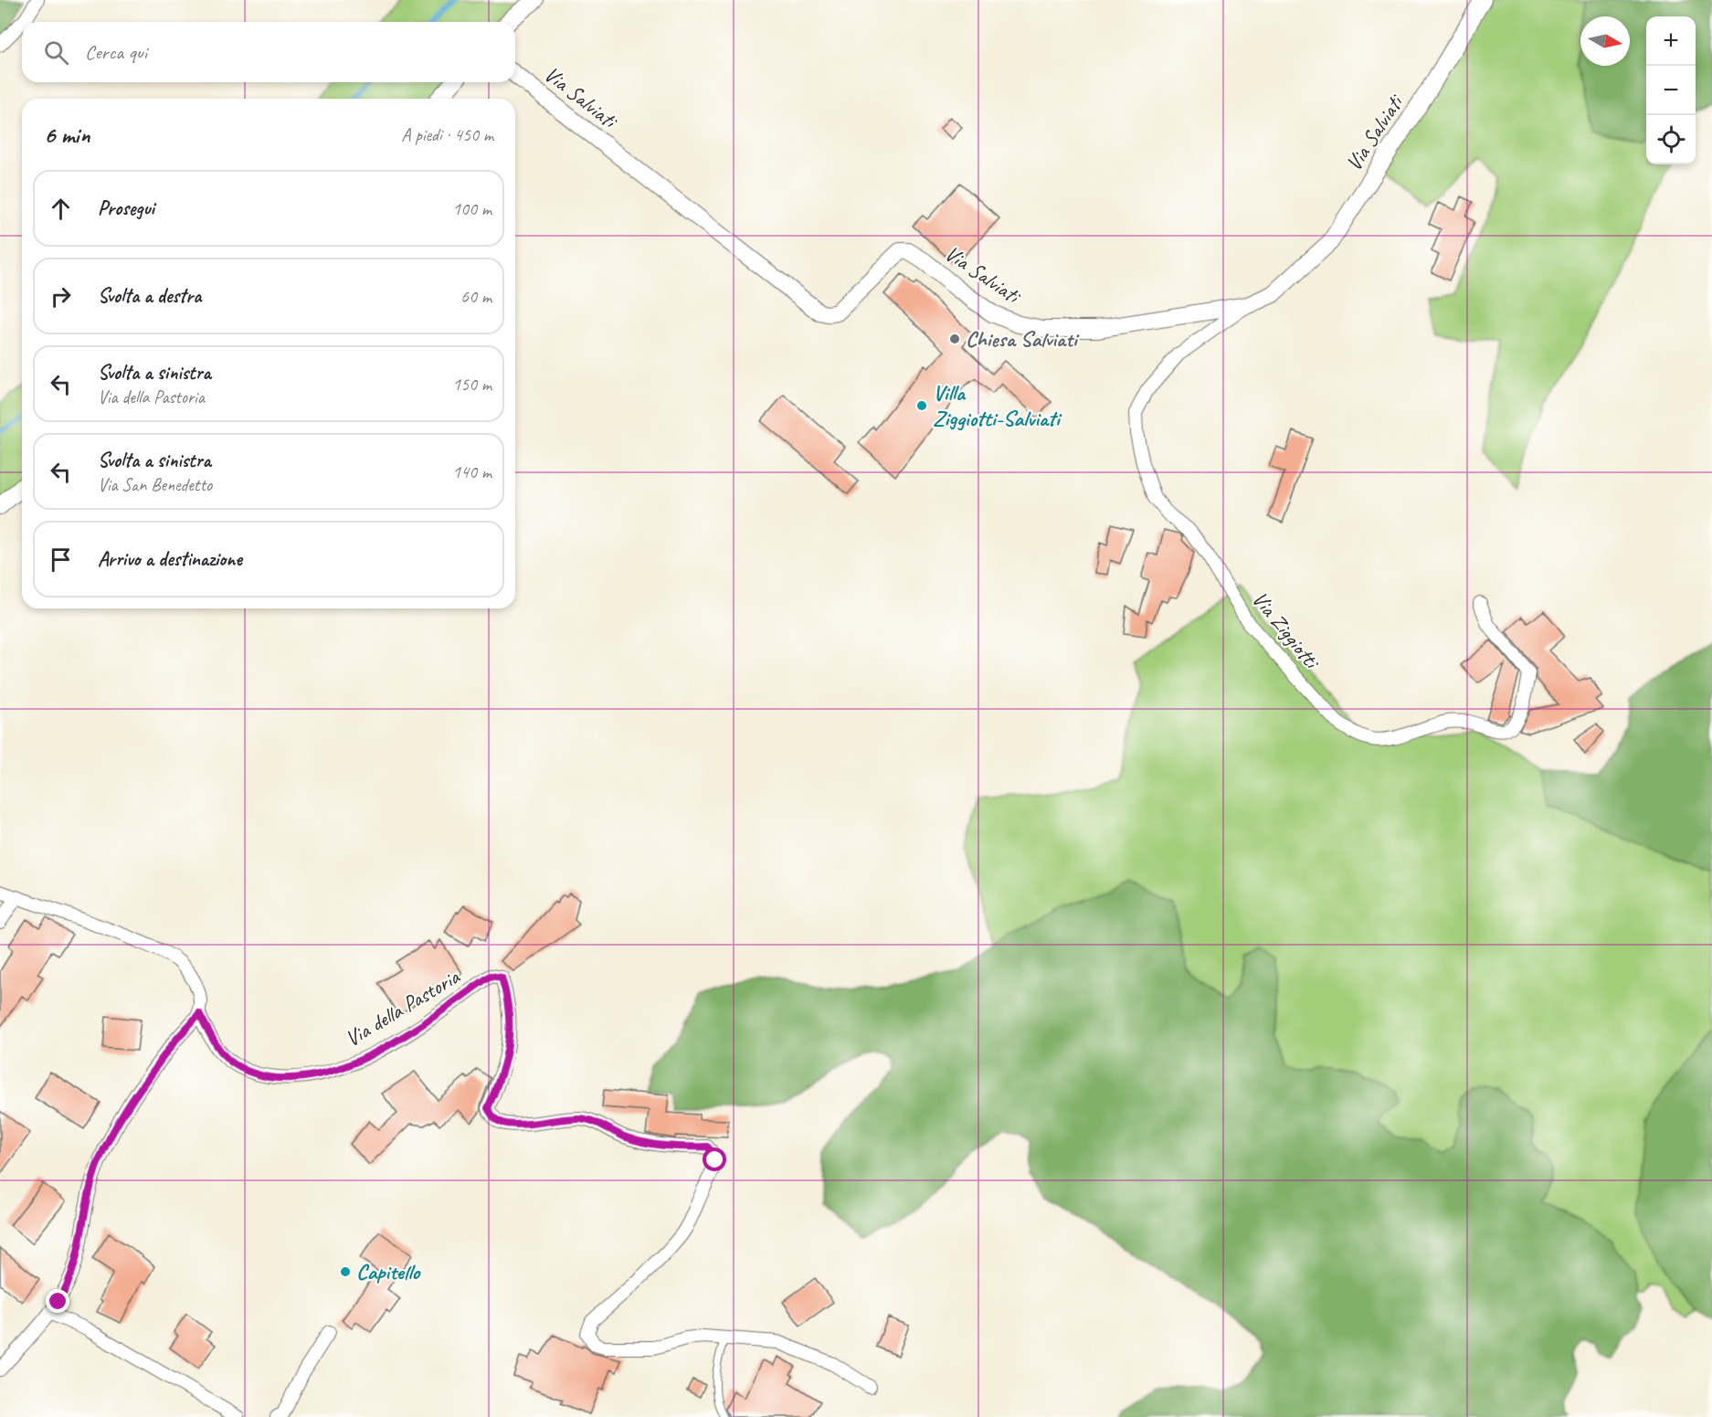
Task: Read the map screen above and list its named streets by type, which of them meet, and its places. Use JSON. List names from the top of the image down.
{
  "streets": {
    "street": ["Via Salviati", "Via Ziggiotti", "Via della Pastoria"]
  },
  "crossings": [
    ["Via Salviati", "Via Ziggiotti"]
  ],
  "places": ["Chiesa Salviati", "Villa Ziggiotti-Salviati", "Capitello"],
  "north": "right",
  "page": {
    "map_buttons": ["+", "−"],
    "search": "Cerca qui",
    "heading": ["6 min", "A piedi · 450 m"],
    "list": [
      ["Prosegui", "100 m"],
      ["Svolta a destra", "60 m"],
      ["Svolta a sinistra", "Via della Pastoria", "150 m"],
      ["Svolta a sinistra", "Via San Benedetto", "140 m"],
      "Arrivo a destinazione"
    ]
  }
}
